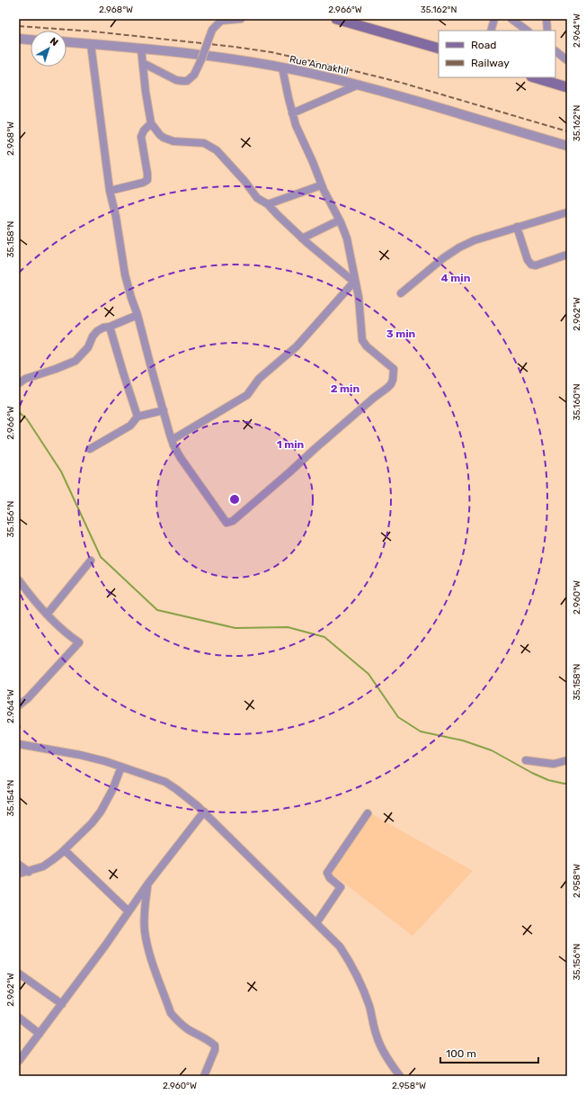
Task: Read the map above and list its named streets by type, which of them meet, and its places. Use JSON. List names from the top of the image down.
{
  "streets": {
    "street": ["Rue Annakhil"]
  },
  "legend": ["Road", "Railway"],
  "scale_bar": "100 m",
  "north": "top right",
  "coordinates": [
    "2.968°W",
    "2.966°W",
    "35.162°N",
    "2.964°W",
    "35.158°N",
    "2.962°W",
    "35.160°N",
    "35.156°N",
    "2.960°W",
    "35.154°N",
    "2.958°W"
  ],
  "rings": [
    "4 min",
    "3 min",
    "2 min",
    "1 min"
  ]
}
